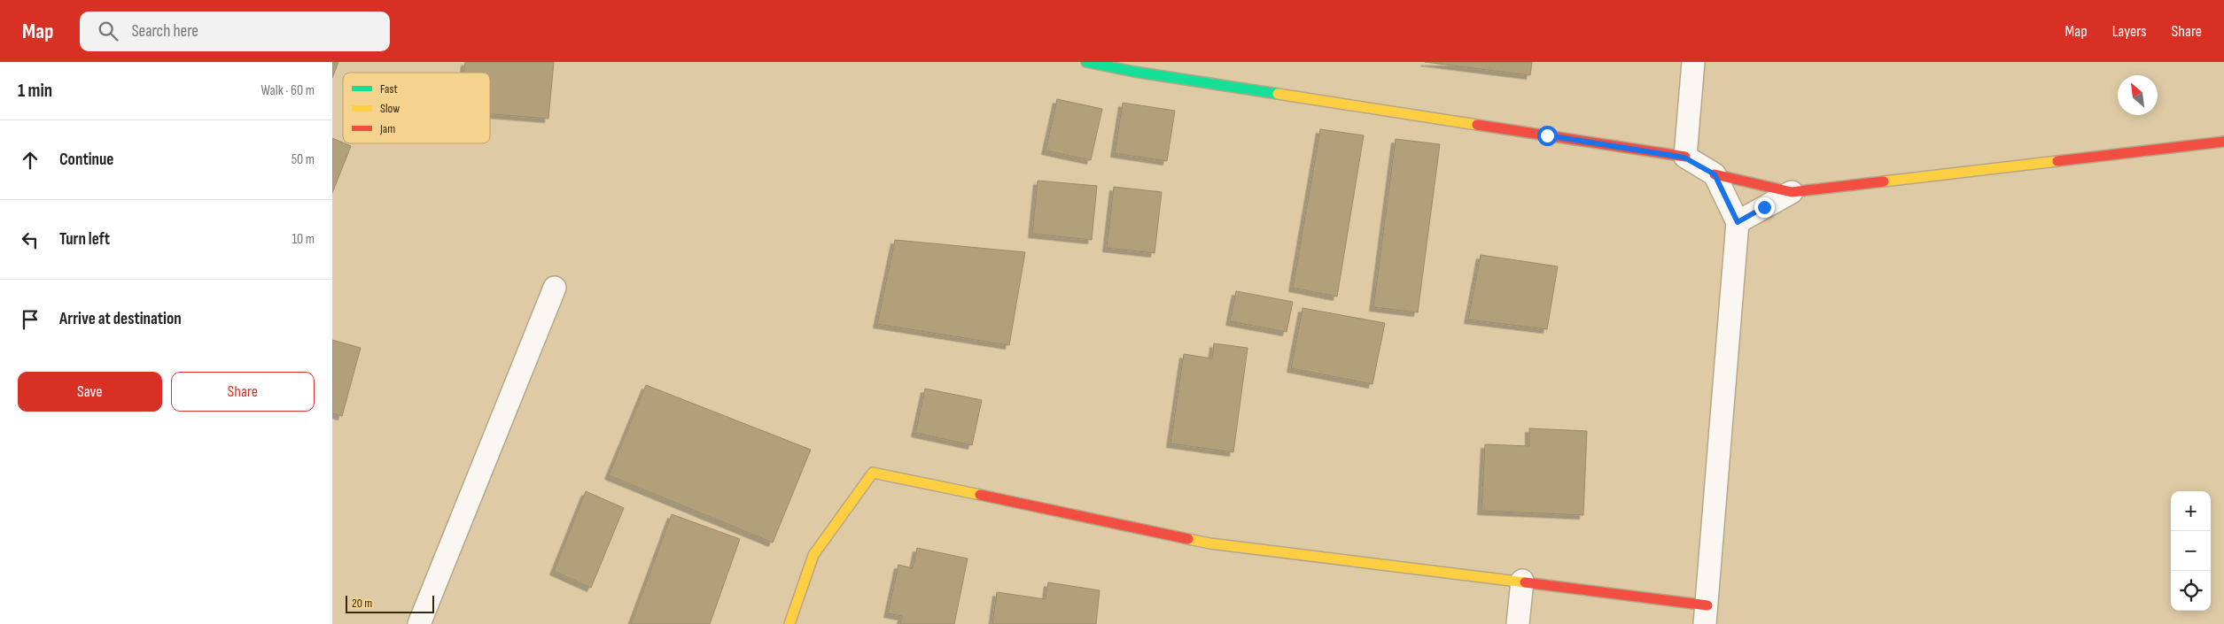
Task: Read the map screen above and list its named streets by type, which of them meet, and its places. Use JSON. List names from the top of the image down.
{
  "legend": ["Fast", "Slow", "Jam"],
  "scale_bar": "20 m",
  "north": "top left",
  "page": {
    "header": "Map",
    "search": "Search here",
    "nav": ["Map", "Layers", "Share"],
    "heading": ["1 min", "Walk · 60 m"],
    "list": [
      ["Continue", "50 m"],
      ["Turn left", "10 m"],
      "Arrive at destination"
    ],
    "buttons": ["Save", "Share"],
    "map_buttons": ["+", "−"],
    "scale": "20 m"
  }
}
